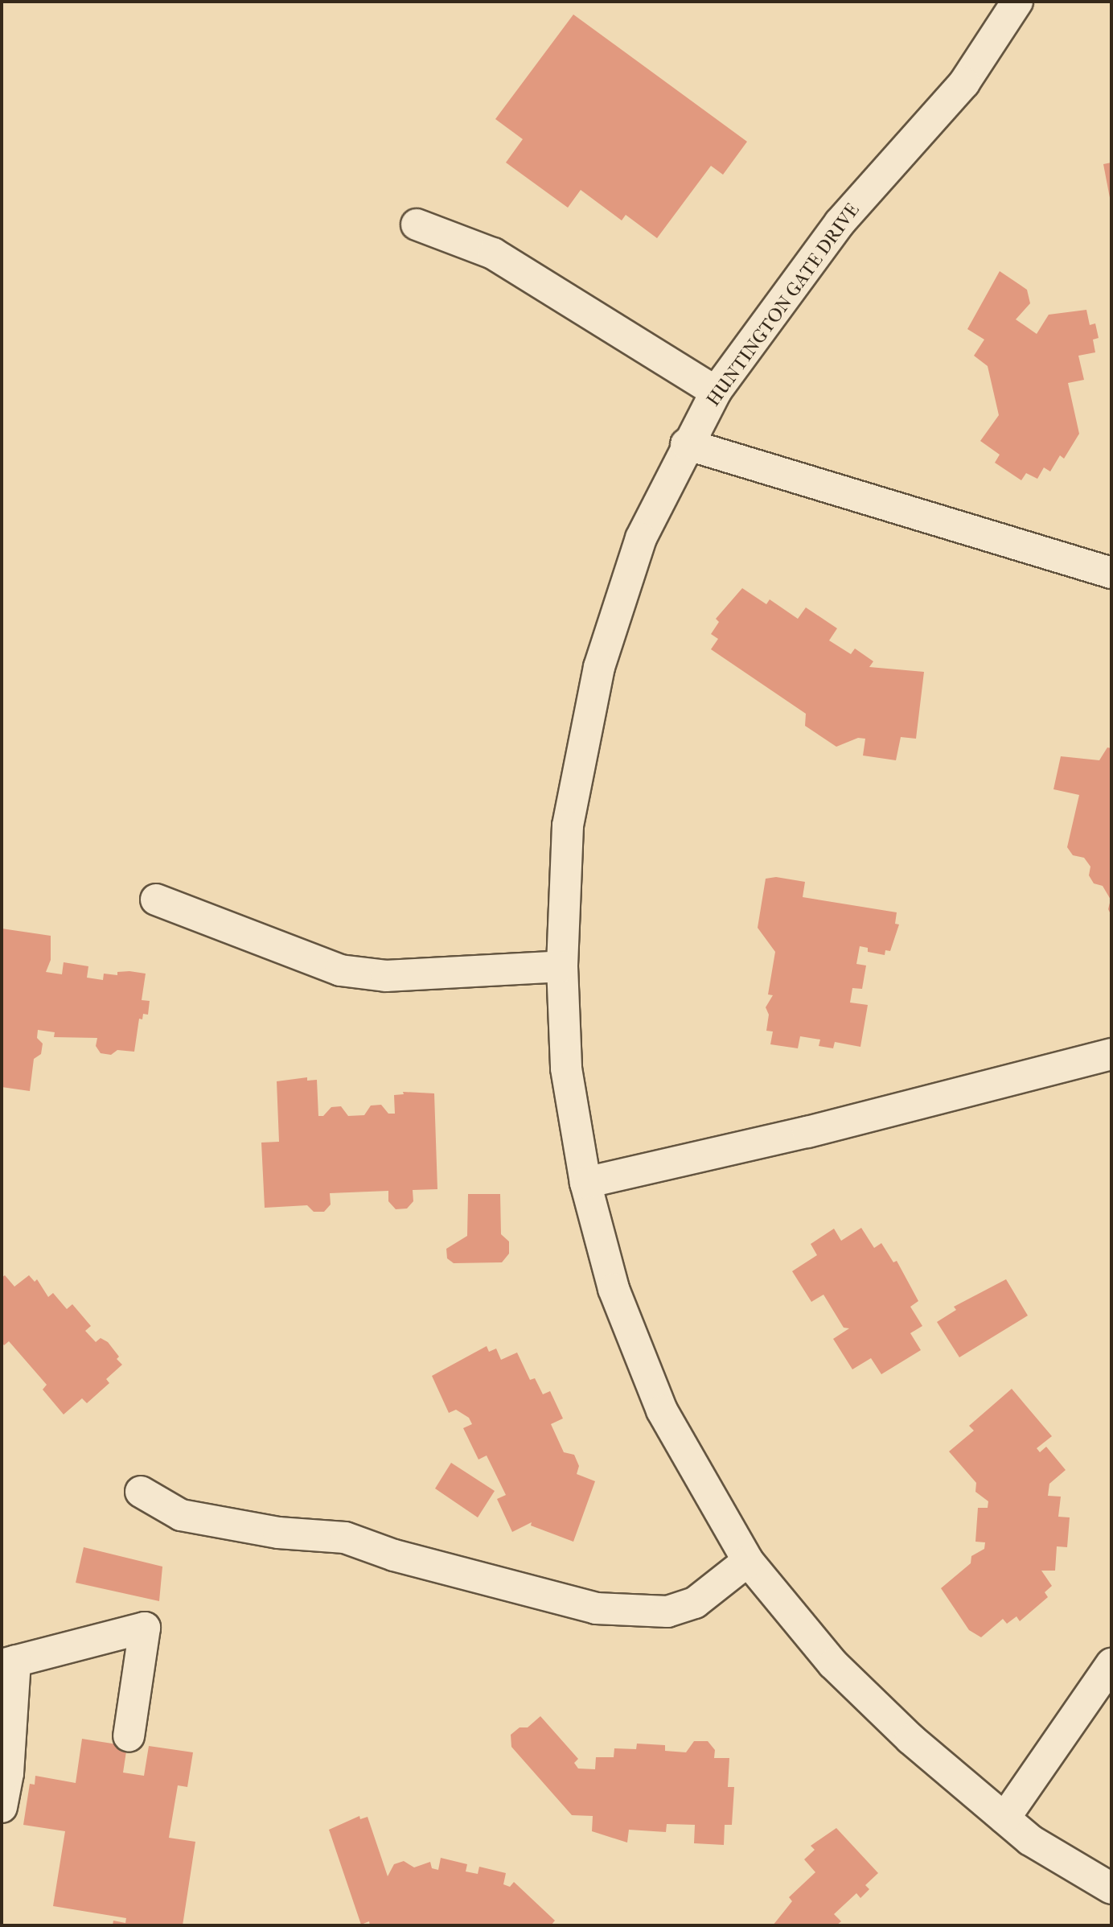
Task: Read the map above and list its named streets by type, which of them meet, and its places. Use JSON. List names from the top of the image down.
{
  "streets": {
    "street": ["HUNTINGTON GATE DRIVE"]
  }
}
